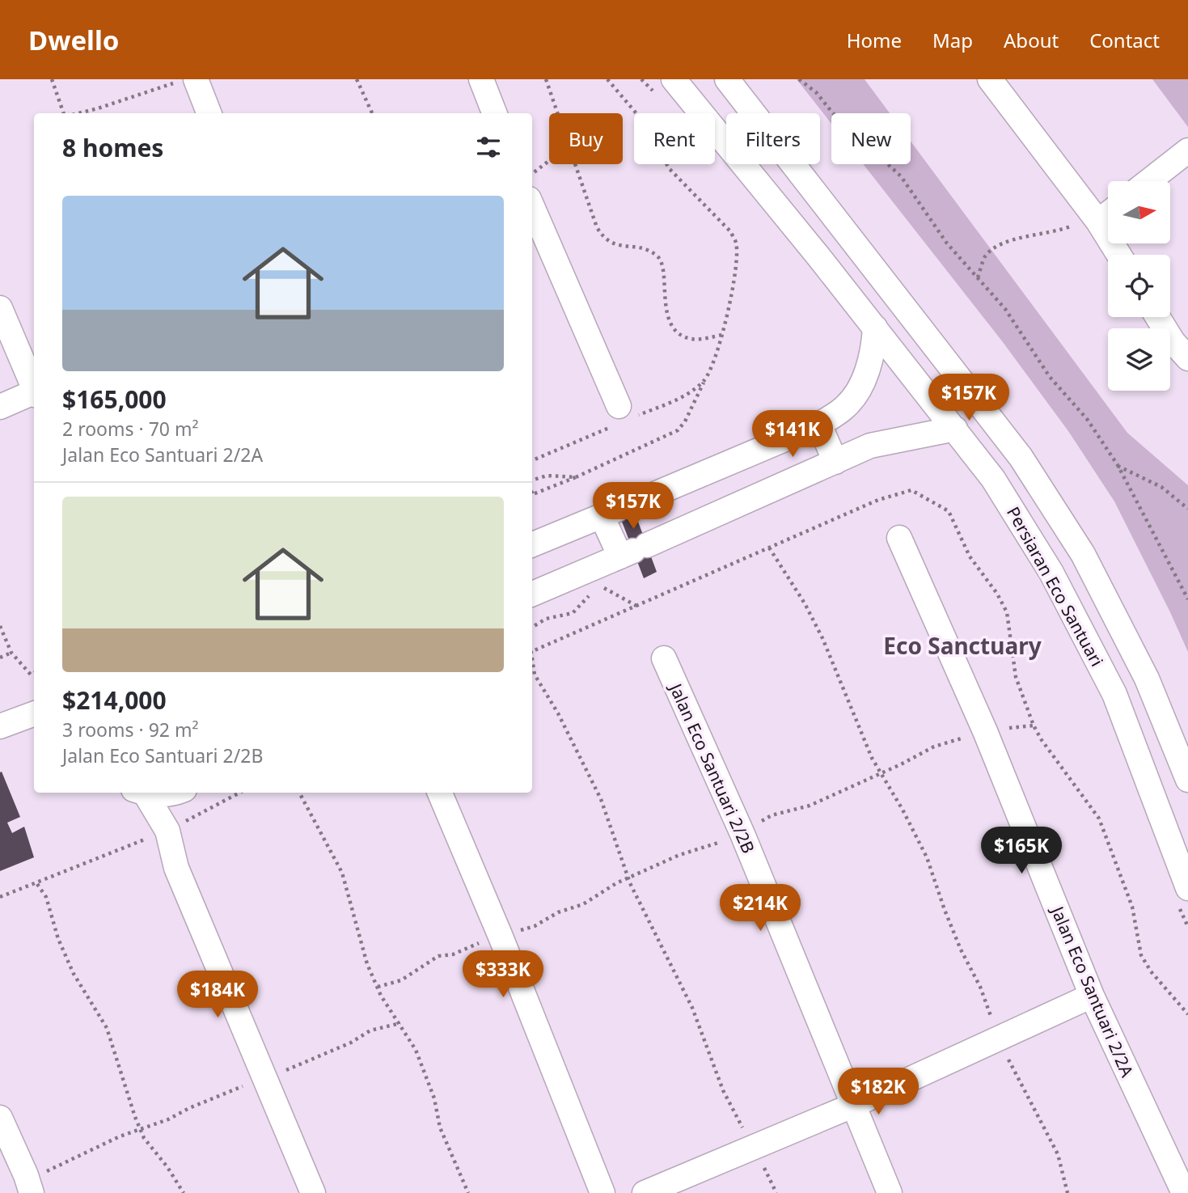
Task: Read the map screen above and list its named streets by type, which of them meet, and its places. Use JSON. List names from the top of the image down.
{
  "streets": {
    "street": ["Persiaran Eco Santuari", "Jalan Eco Santuari 2/2B", "Jalan Eco Santuari 2/2A"]
  },
  "districts": ["Eco Sanctuary"],
  "north": "right",
  "page": {
    "header": "Dwello",
    "nav": [
      "Home",
      "Map",
      "About",
      "Contact"
    ],
    "chip": [
      "Buy",
      "Rent",
      "Filters",
      "New"
    ],
    "heading": "8 homes",
    "list": [
      {
        "name": "$165,000",
        "note": "2 rooms · 70 m² · Jalan Eco Santuari 2/2A"
      },
      {
        "name": "$214,000",
        "note": "3 rooms · 92 m² · Jalan Eco Santuari 2/2B"
      }
    ],
    "price": [
      "$157K",
      "$141K",
      "$157K",
      "$165K",
      "$214K",
      "$333K",
      "$184K",
      "$182K"
    ]
  }
}
